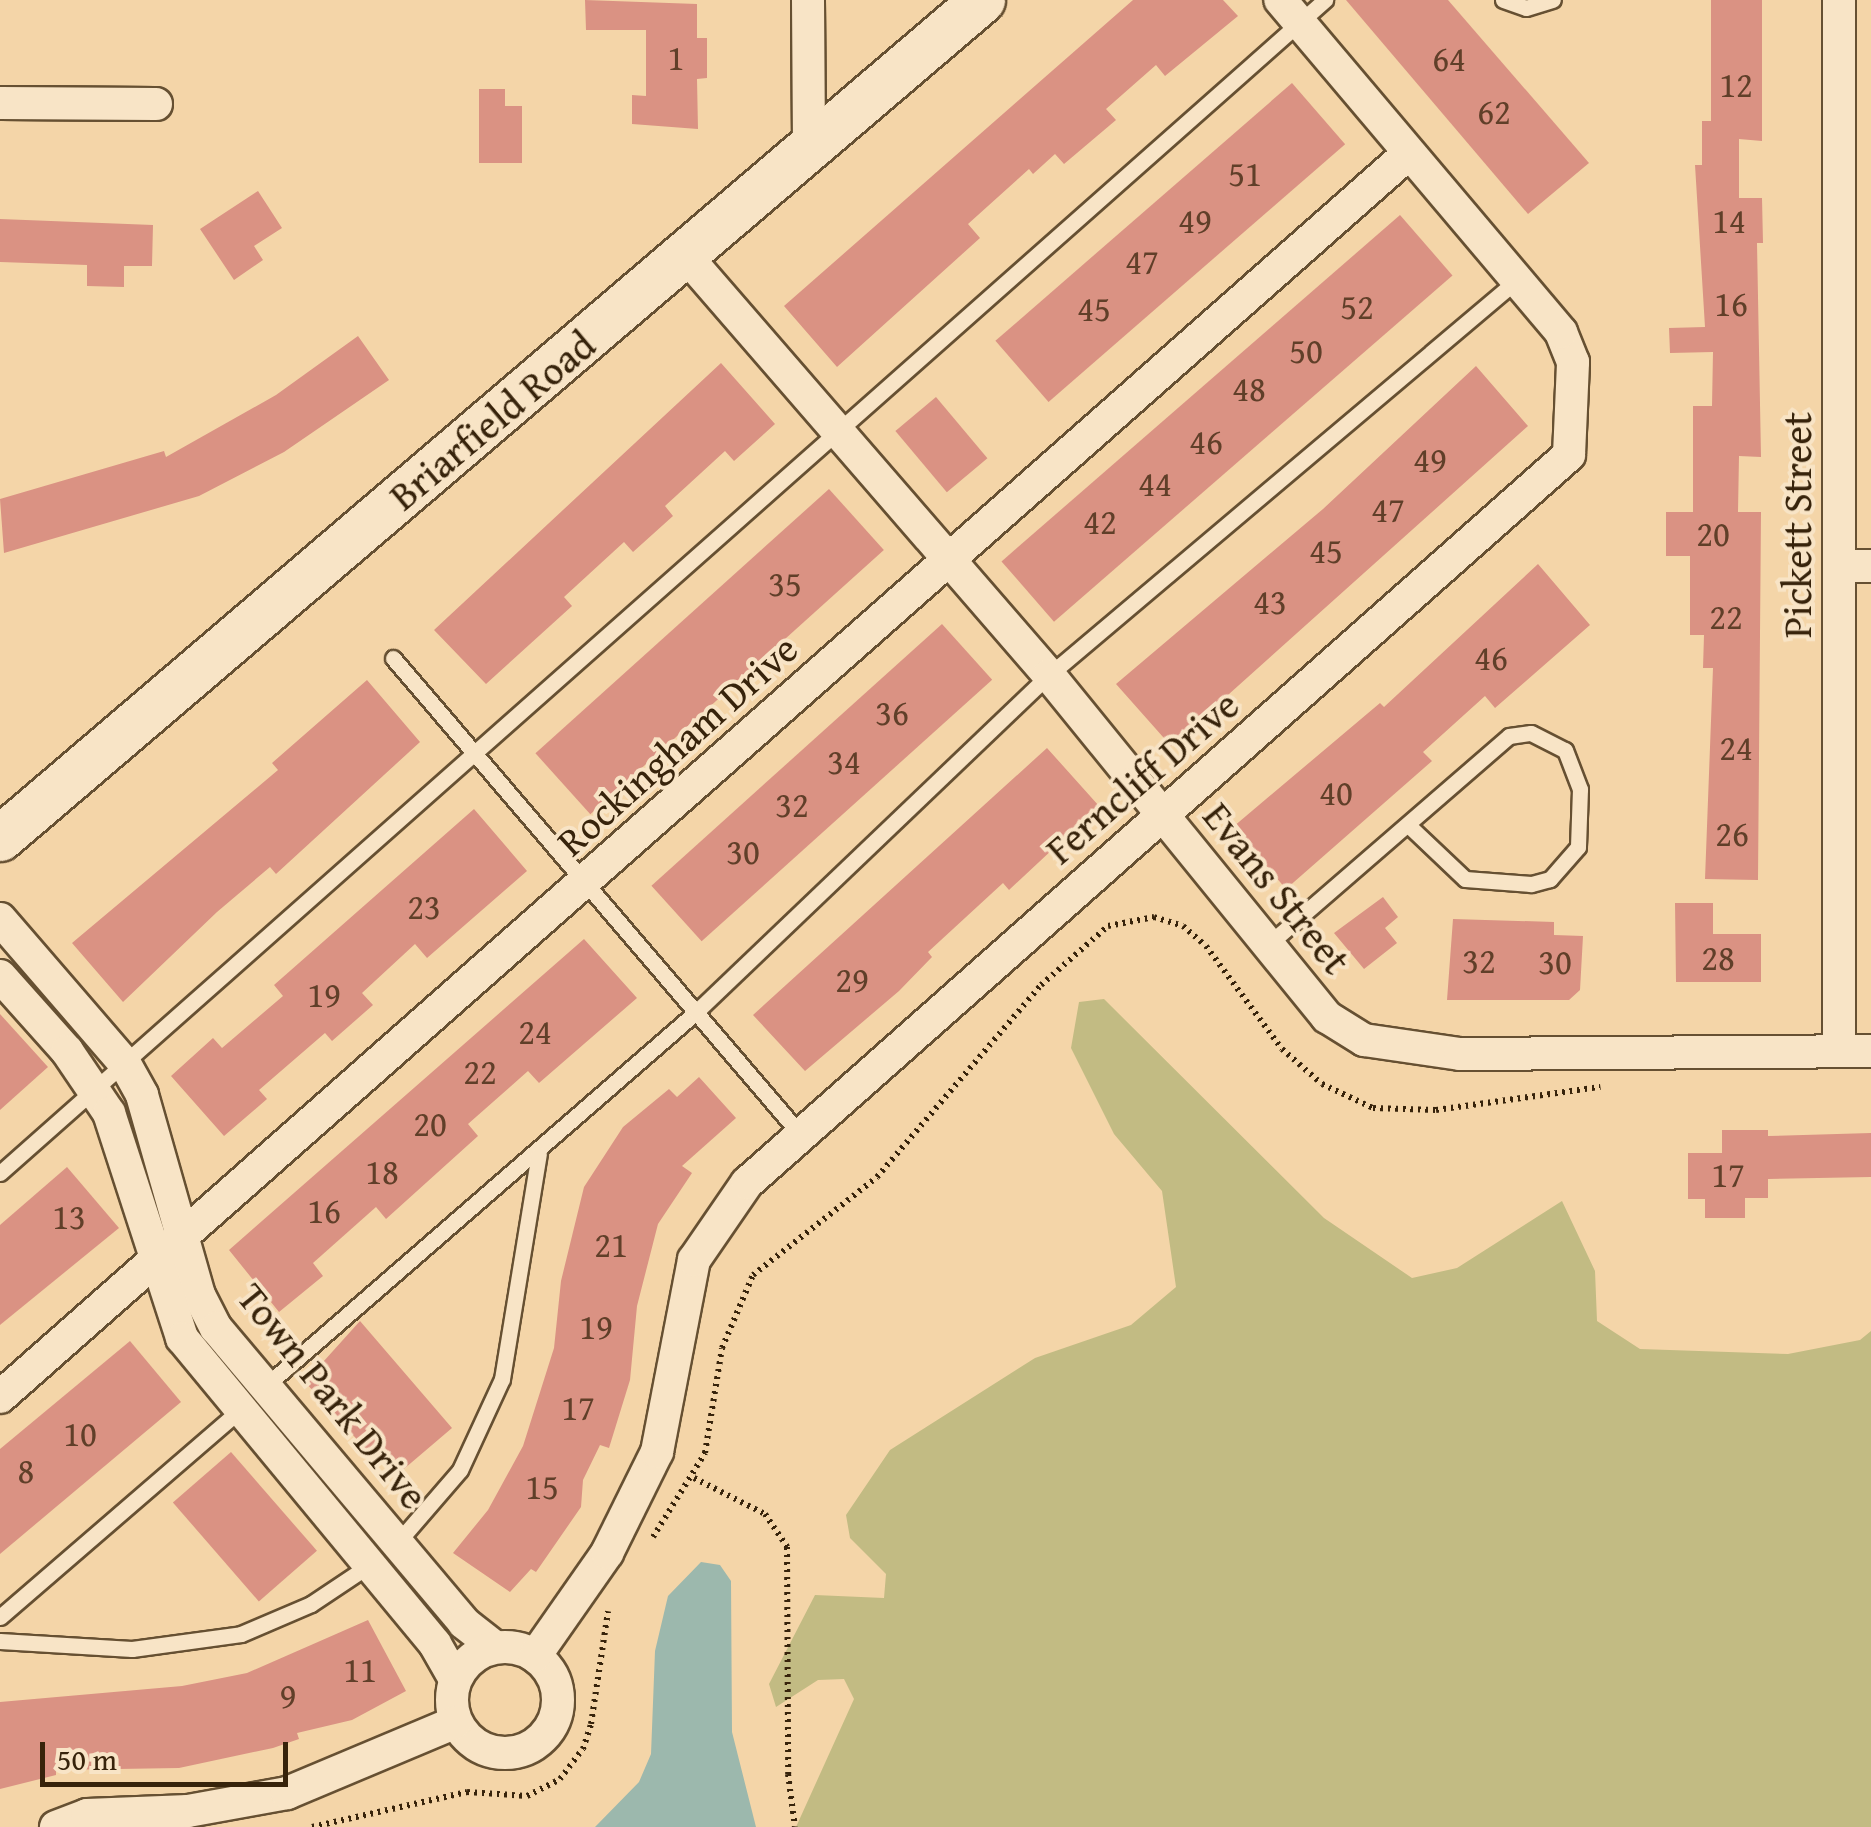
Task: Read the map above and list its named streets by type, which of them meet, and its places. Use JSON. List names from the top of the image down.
{
  "streets": {
    "main road": ["Briarfield Road"],
    "street": [
      "Pickett Street",
      "Rockingham Drive",
      "Ferncliff Drive",
      "Evans Street",
      "Town Park Drive"
    ]
  },
  "crossings": [
    ["Briarfield Road", "Evans Street"],
    ["Pickett Street", "Evans Street"],
    ["Rockingham Drive", "Ferncliff Drive"],
    ["Rockingham Drive", "Evans Street"],
    ["Rockingham Drive", "Town Park Drive"],
    ["Ferncliff Drive", "Evans Street"],
    ["Ferncliff Drive", "Town Park Drive"]
  ],
  "house_numbers": [
    "1",
    "64",
    "12",
    "62",
    "51",
    "49",
    "14",
    "47",
    "16",
    "52",
    "45",
    "50",
    "48",
    "46",
    "49",
    "44",
    "47",
    "42",
    "20",
    "45",
    "35",
    "43",
    "22",
    "46",
    "36",
    "24",
    "34",
    "40",
    "32",
    "26",
    "30",
    "23",
    "28",
    "32",
    "30",
    "29",
    "19",
    "24",
    "22",
    "20",
    "18",
    "17",
    "16",
    "13",
    "21",
    "19",
    "17",
    "10",
    "8",
    "15",
    "11",
    "9"
  ],
  "scale_bar": "50 m"
}
